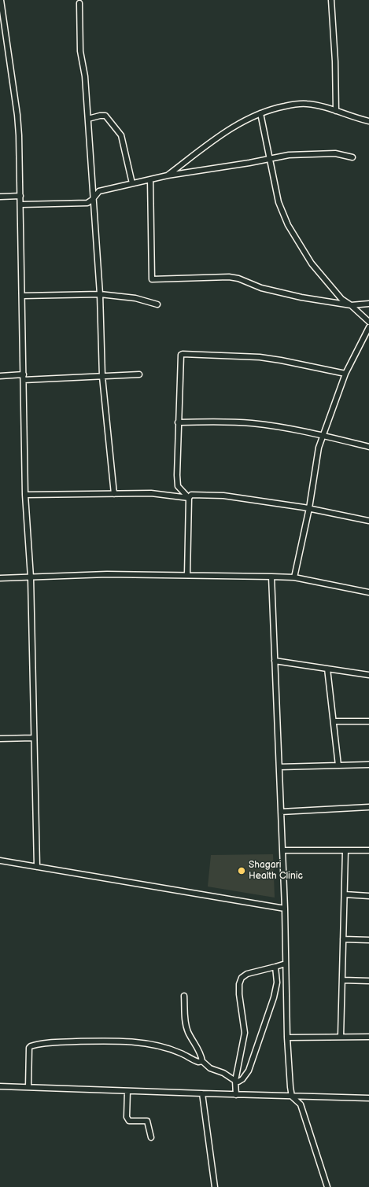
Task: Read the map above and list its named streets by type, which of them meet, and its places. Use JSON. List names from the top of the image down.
{
  "places": ["Shagari Health Clinic"]
}
